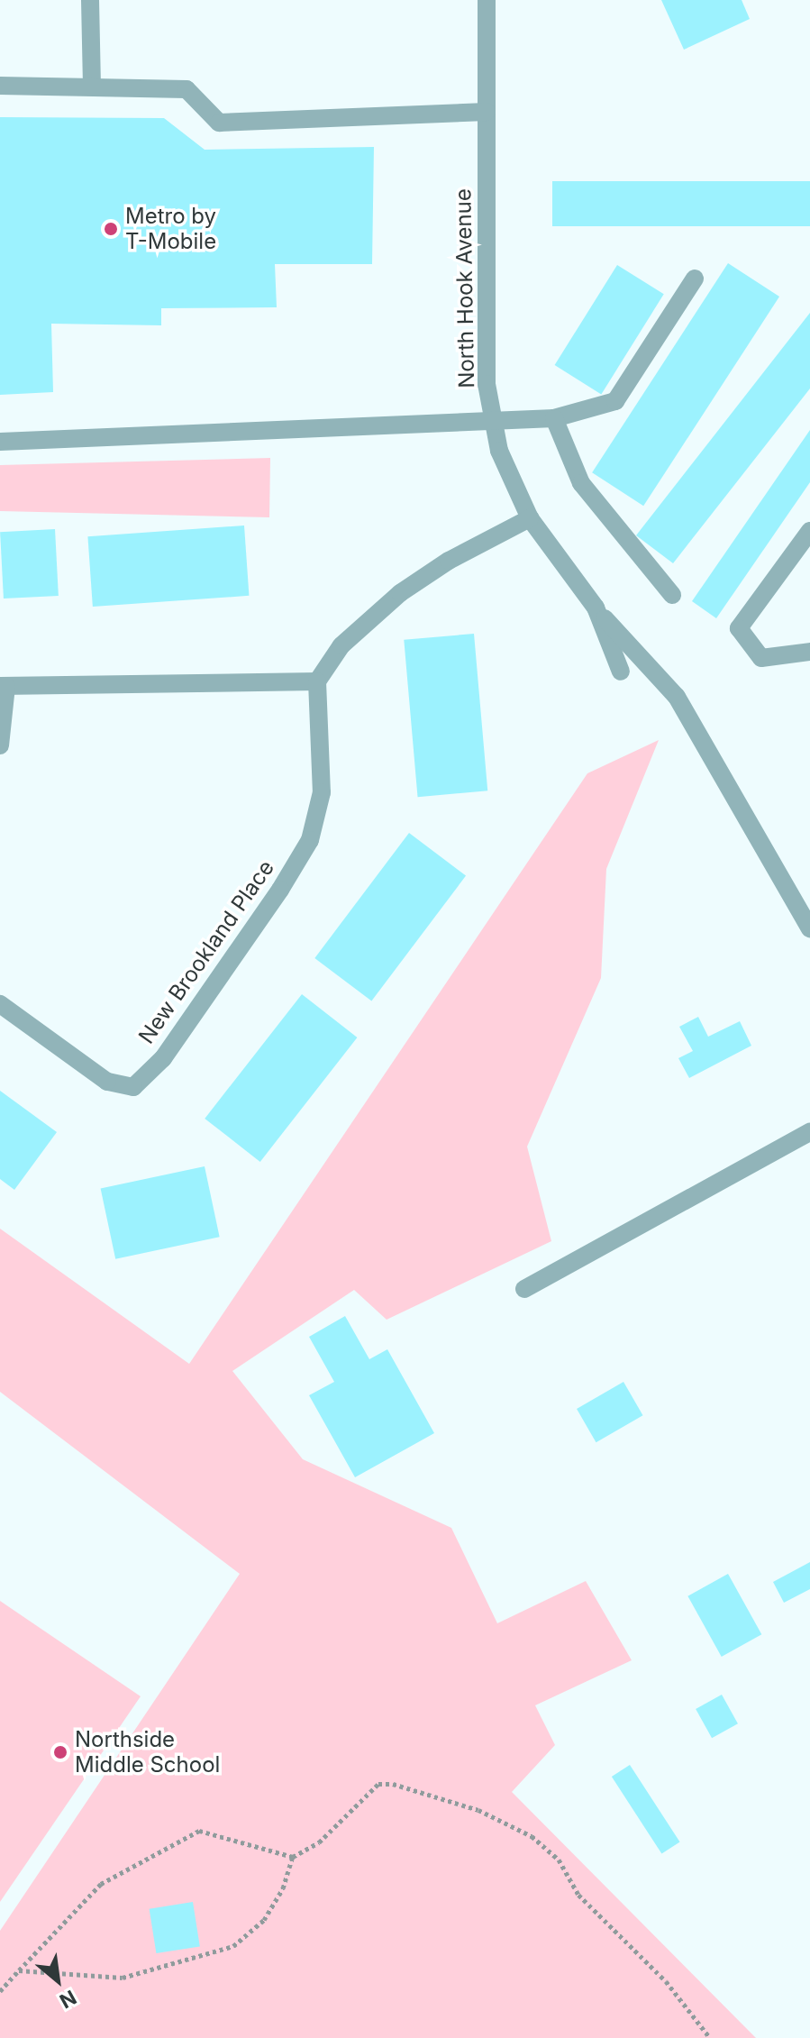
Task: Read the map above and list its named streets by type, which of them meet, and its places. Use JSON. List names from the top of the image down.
{
  "streets": {
    "street": ["North Hook Avenue", "New Brookland Place"]
  },
  "places": ["Metro by T-Mobile", "Northside Middle School"],
  "north": "bottom right"
}
